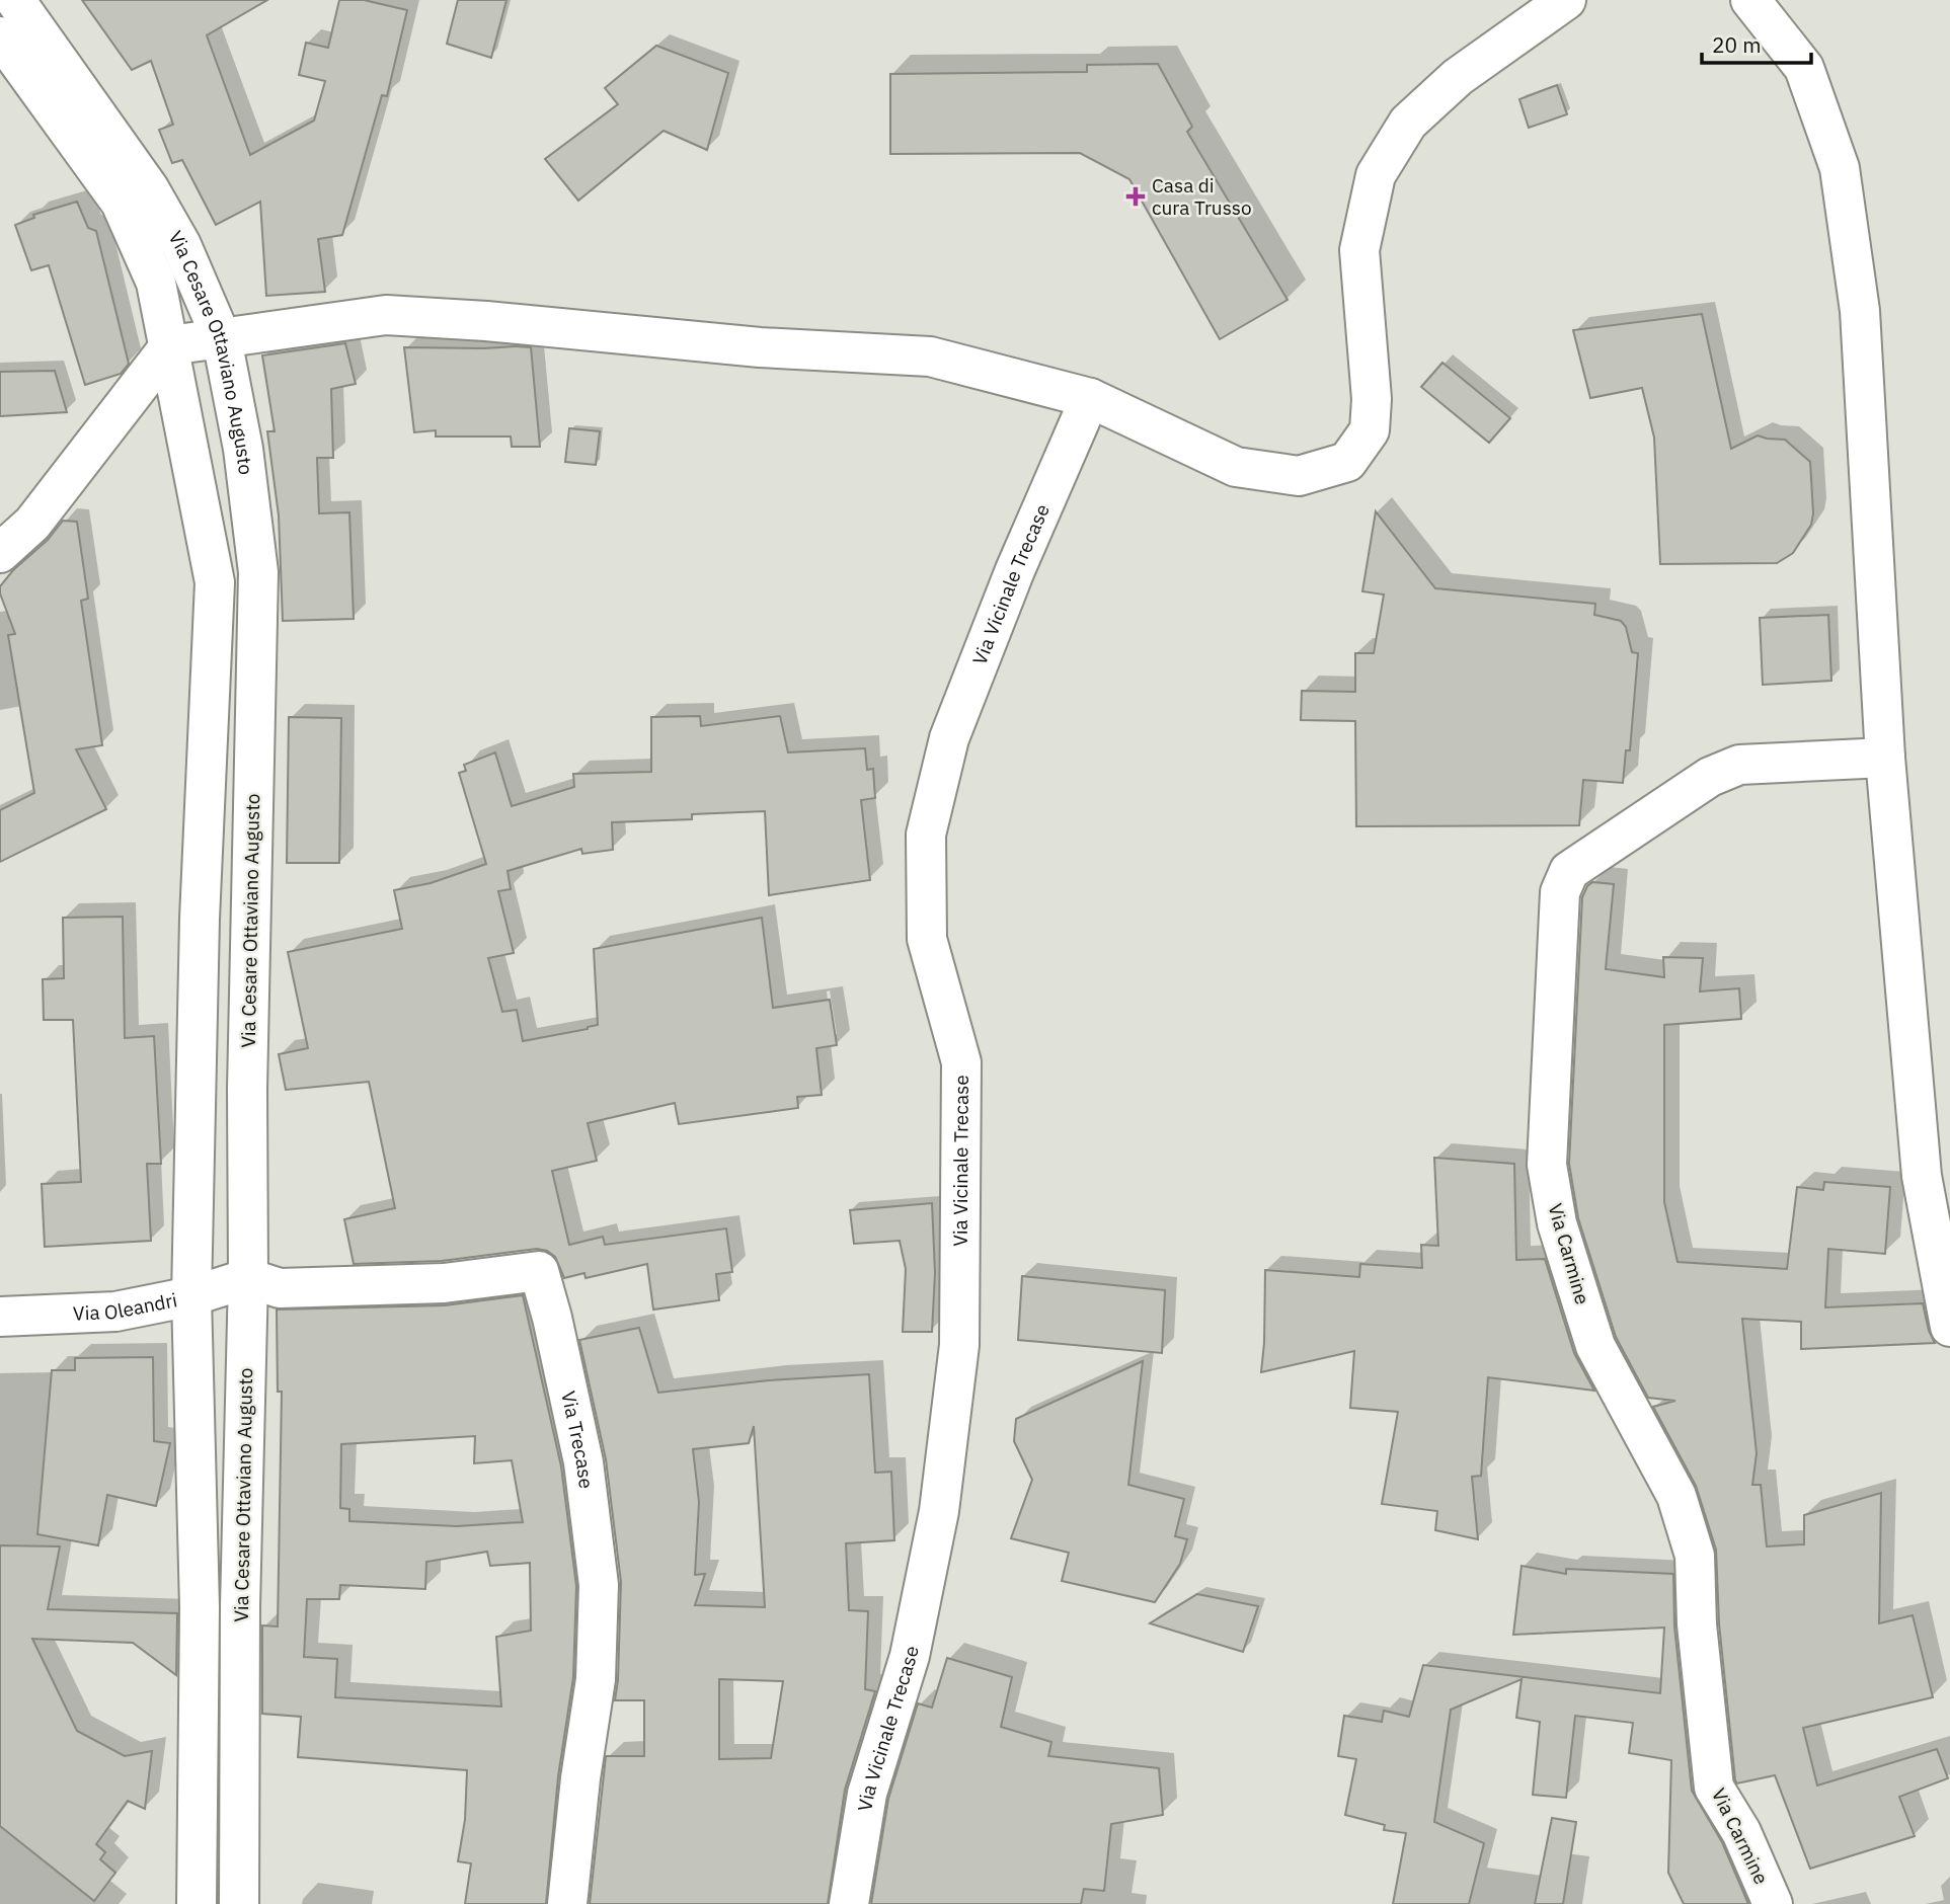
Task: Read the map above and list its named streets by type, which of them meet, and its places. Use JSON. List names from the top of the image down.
{
  "streets": {
    "street": [
      "Via Cesare Ottaviano Augusto",
      "Via Vicinale Trecase",
      "Via Carmine",
      "Via Oleandri",
      "Via Trecase"
    ]
  },
  "crossings": [
    ["Via Cesare Ottaviano Augusto", "Via Oleandri"],
    ["Via Cesare Ottaviano Augusto", "Via Trecase"],
    ["Via Oleandri", "Via Trecase"]
  ],
  "places": {
    "health": ["Casa di cura Trusso"]
  },
  "scale_bar": "20 m"
}
